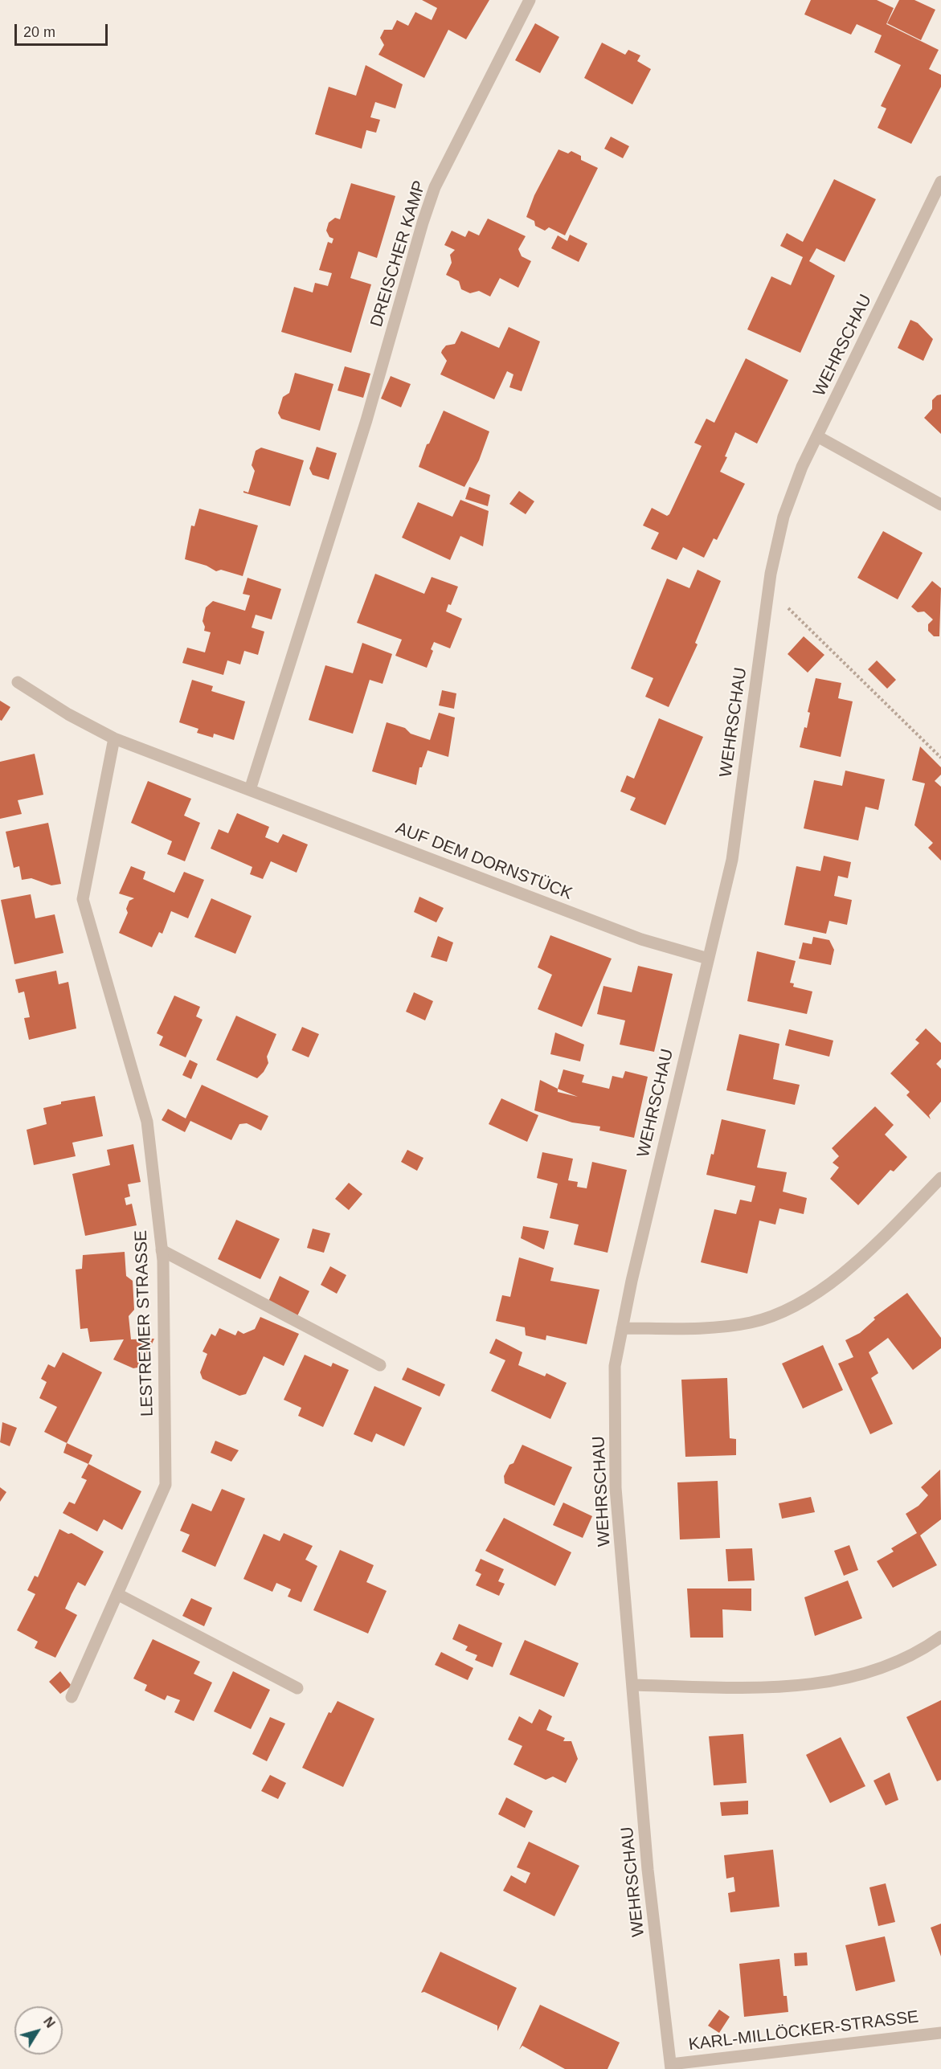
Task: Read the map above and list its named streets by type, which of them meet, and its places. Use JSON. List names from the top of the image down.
{
  "streets": {
    "street": [
      "DREISCHER KAMP",
      "WEHRSCHAU",
      "AUF DEM DORNSTÜCK",
      "LESTREMER STRASSE",
      "KARL-MILLÖCKER-STRASSE"
    ]
  },
  "crossings": [
    ["DREISCHER KAMP", "AUF DEM DORNSTÜCK"],
    ["WEHRSCHAU", "AUF DEM DORNSTÜCK"],
    ["WEHRSCHAU", "KARL-MILLÖCKER-STRASSE"],
    ["AUF DEM DORNSTÜCK", "LESTREMER STRASSE"]
  ],
  "scale_bar": "20 m",
  "north": "top right"
}
